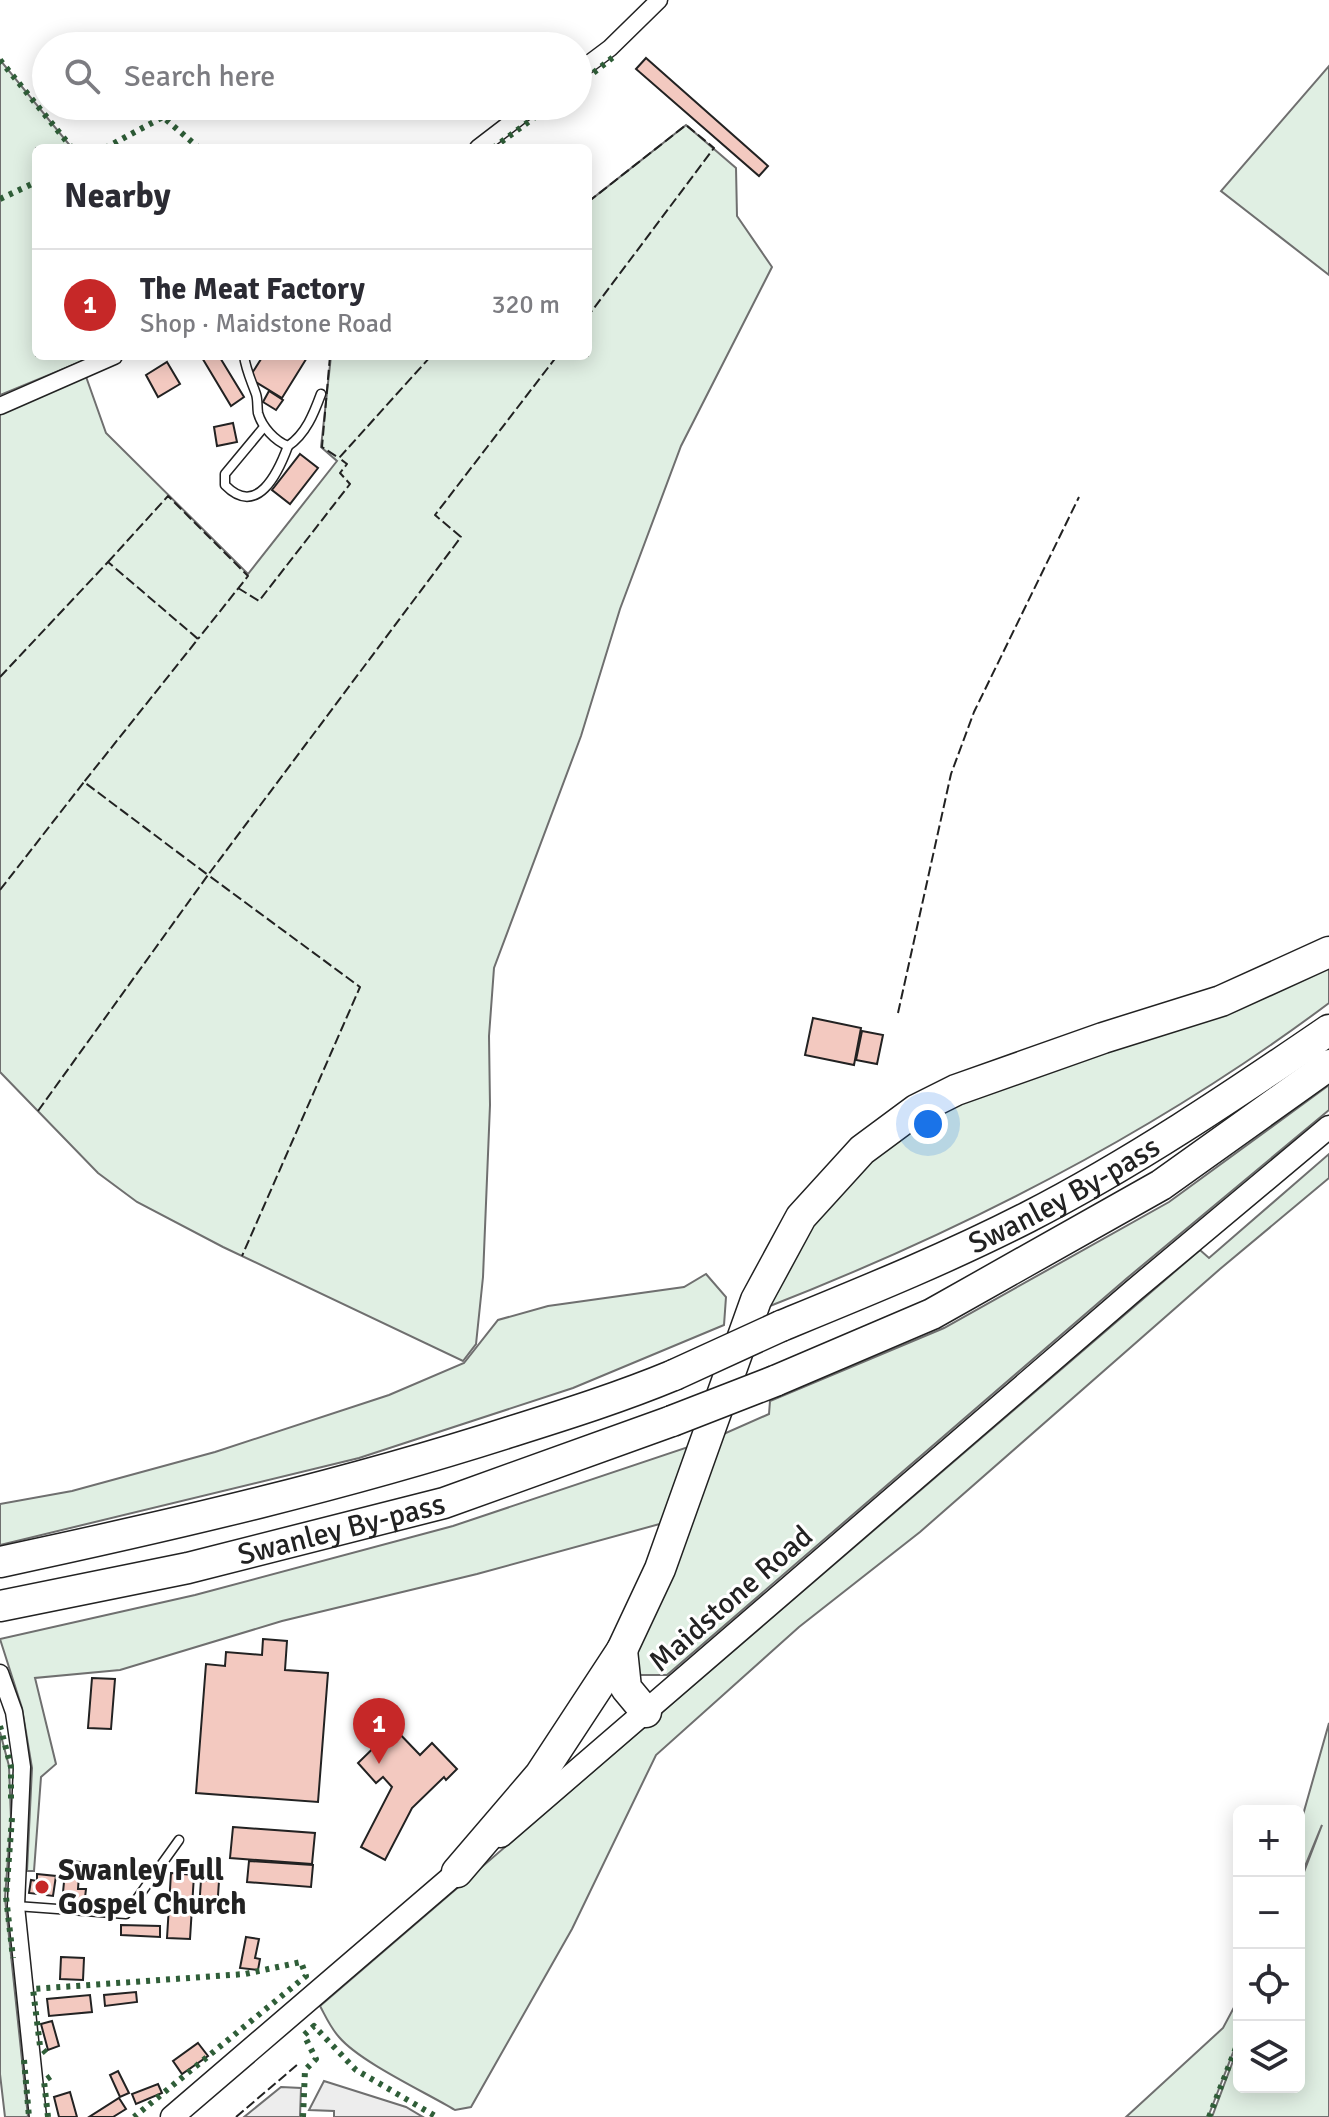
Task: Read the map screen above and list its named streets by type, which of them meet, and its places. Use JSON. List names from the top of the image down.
{
  "streets": {
    "highway": ["Swanley By-pass"],
    "main road": ["Maidstone Road"]
  },
  "places": ["Swanley Full Gospel Church"],
  "page": {
    "search": "Search here",
    "heading": "Nearby",
    "list": [
      {
        "mark": "1",
        "name": "The Meat Factory",
        "note": "Shop · Maidstone Road",
        "value": "320 m"
      }
    ],
    "pins": "1",
    "map_buttons": ["+", "−"]
  }
}
